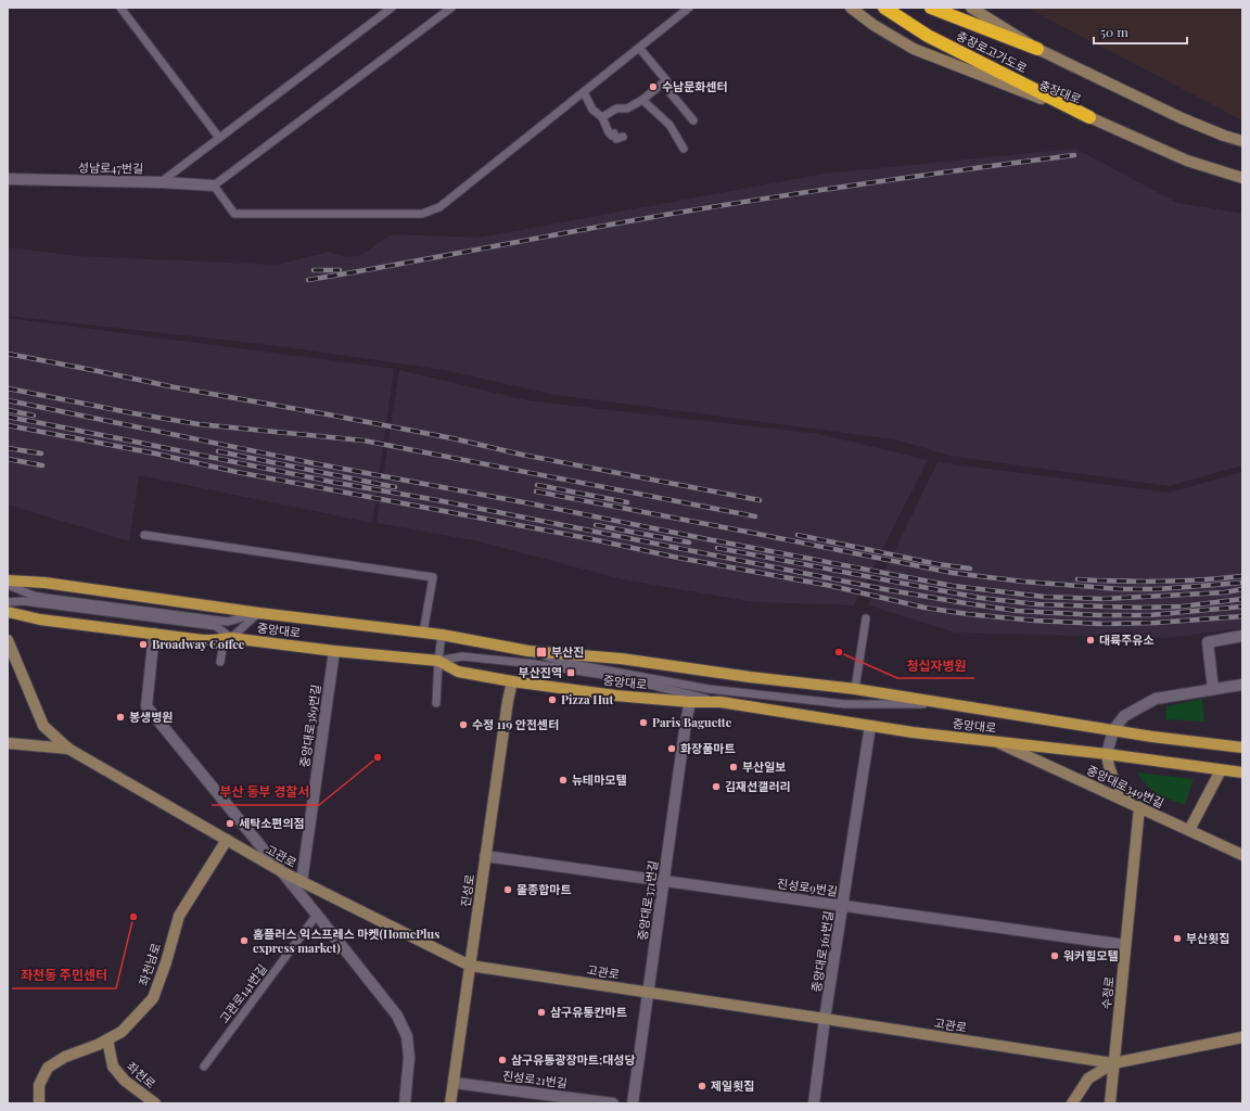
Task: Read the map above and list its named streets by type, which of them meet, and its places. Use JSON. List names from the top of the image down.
{
  "streets": {
    "highway": ["충장로고가도로"],
    "main road": [
      "충장대로",
      "중앙대로",
      "중앙대로349번길",
      "고관로",
      "진성로",
      "좌천남로",
      "수정로",
      "좌천로"
    ],
    "street": [
      "성남로47번길",
      "중앙대로389번길",
      "진성로9번길",
      "중앙대로371번길",
      "중앙대로361번길",
      "진성로21번길"
    ],
    "lane": ["고관로141번길"]
  },
  "crossings": [
    ["충장로고가도로", "충장대로"],
    ["중앙대로", "중앙대로389번길"],
    ["중앙대로", "중앙대로349번길"],
    ["중앙대로", "진성로"],
    ["중앙대로", "중앙대로371번길"],
    ["중앙대로", "중앙대로361번길"],
    ["중앙대로389번길", "고관로"],
    ["중앙대로349번길", "수정로"],
    ["고관로", "진성로"],
    ["고관로", "중앙대로371번길"],
    ["고관로", "중앙대로361번길"],
    ["고관로", "좌천남로"],
    ["고관로", "수정로"],
    ["진성로9번길", "진성로"],
    ["진성로9번길", "중앙대로371번길"],
    ["진성로9번길", "중앙대로361번길"],
    ["진성로9번길", "수정로"],
    ["진성로", "진성로21번길"],
    ["좌천남로", "좌천로"]
  ],
  "places": {
    "other": [
      "수남문화센터",
      "대륙주유소",
      "Broadway Coffee",
      "청십자병원",
      "Pizza Hut",
      "봉생병원",
      "Paris Baguette",
      "수정 119 안전센터",
      "화장품마트",
      "부산 동부 경찰서",
      "부산일보",
      "뉴테마모텔",
      "김재선갤러리",
      "세탁소편의점",
      "몰종합마트",
      "좌천동 주민센터",
      "부산횟집",
      "홈플러스 익스프레스 마켓(HomePlus express market)",
      "워커힐모텔",
      "삼구유통칸마트",
      "삼구유통광장마트;대성당",
      "제일횟집"
    ],
    "transit": ["부산진", "부산진역"]
  },
  "scale_bar": "50 m"
}
